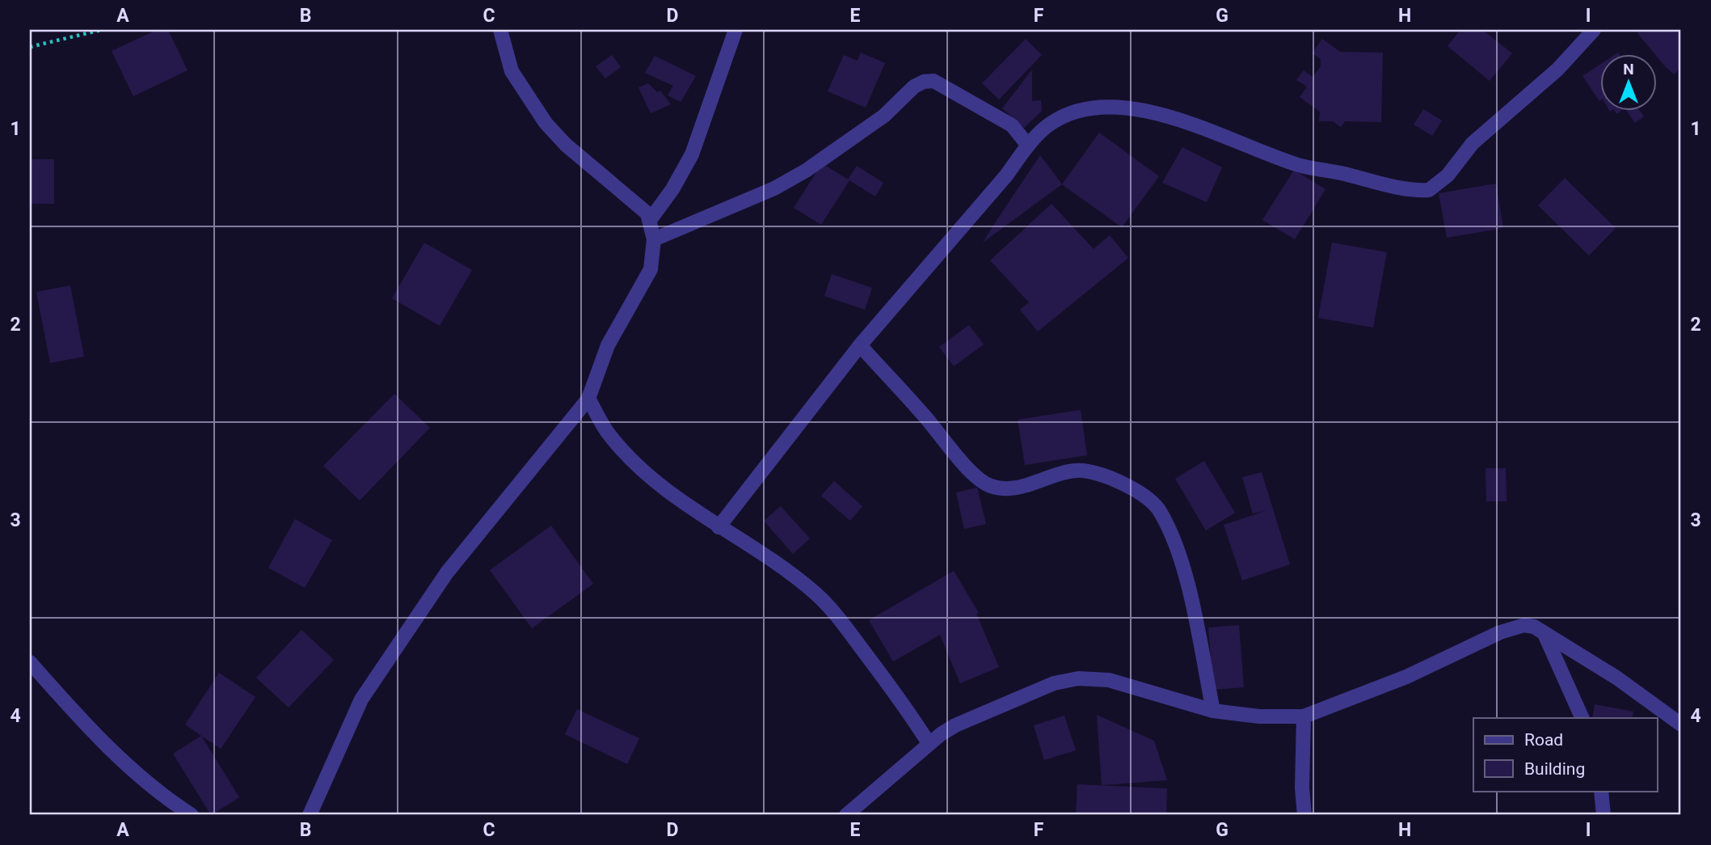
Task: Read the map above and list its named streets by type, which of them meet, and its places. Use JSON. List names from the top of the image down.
{
  "legend": ["Road", "Building"],
  "north": "top",
  "grid": {
    "columns": [
      "A",
      "B",
      "C",
      "D",
      "E",
      "F",
      "G",
      "H",
      "I"
    ],
    "rows": [
      "1",
      "2",
      "3",
      "4"
    ]
  }
}
